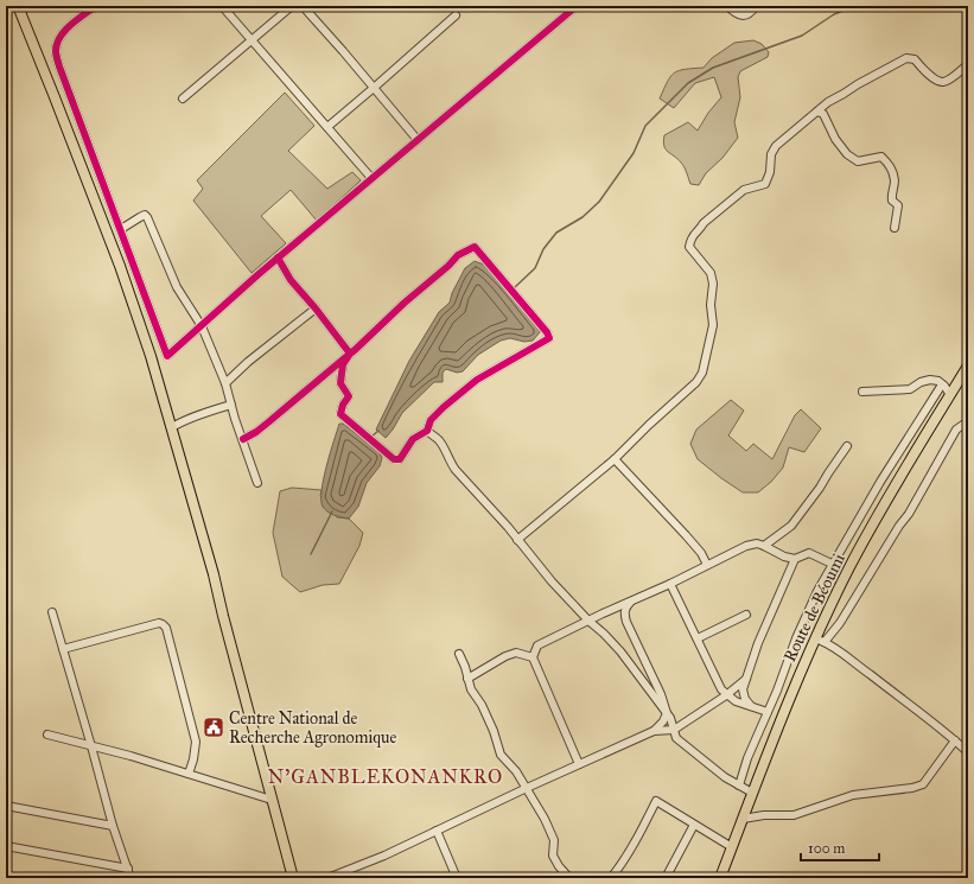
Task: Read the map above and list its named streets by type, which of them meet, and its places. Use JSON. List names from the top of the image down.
{
  "streets": {
    "main road": ["Route de Béoumi"]
  },
  "districts": ["N'GANBLEKONANKRO"],
  "places": {
    "public building": ["Centre National de Recherche Agronomique"]
  },
  "scale_bar": "100 m"
}
